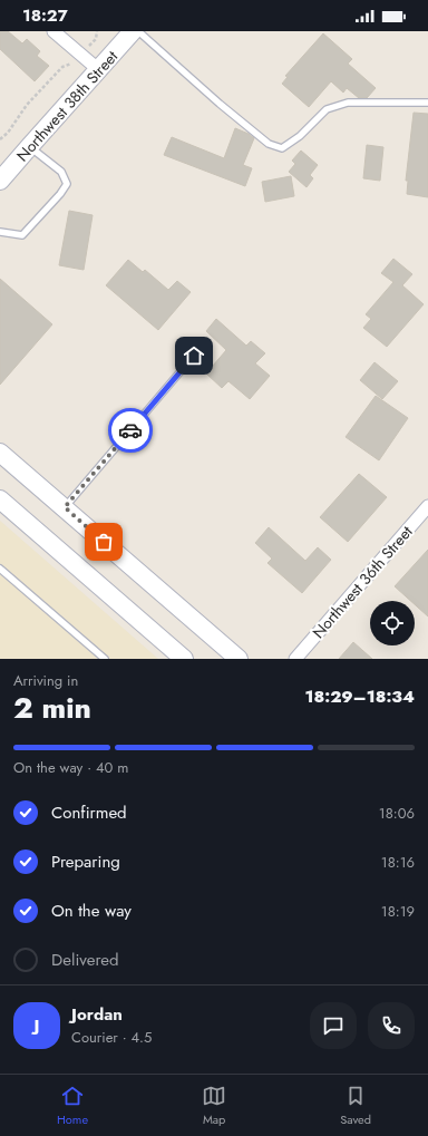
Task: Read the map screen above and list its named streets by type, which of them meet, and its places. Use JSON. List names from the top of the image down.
{
  "streets": {
    "main road": ["Northwest 38th Street"],
    "street": ["Northwest 36th Street"]
  },
  "page": {
    "status": "18:27",
    "heading": ["2 min", "Arriving in", "18:29–18:34"],
    "panel": ["Jordan", "Courier · 4.5"],
    "bar": "On the way · 40 m",
    "list": [
      ["Confirmed", "18:06"],
      ["Preparing", "18:16"],
      ["On the way", "18:19"],
      "Delivered"
    ],
    "round": "J",
    "tabs": ["Home", "Map", "Saved"]
  }
}
